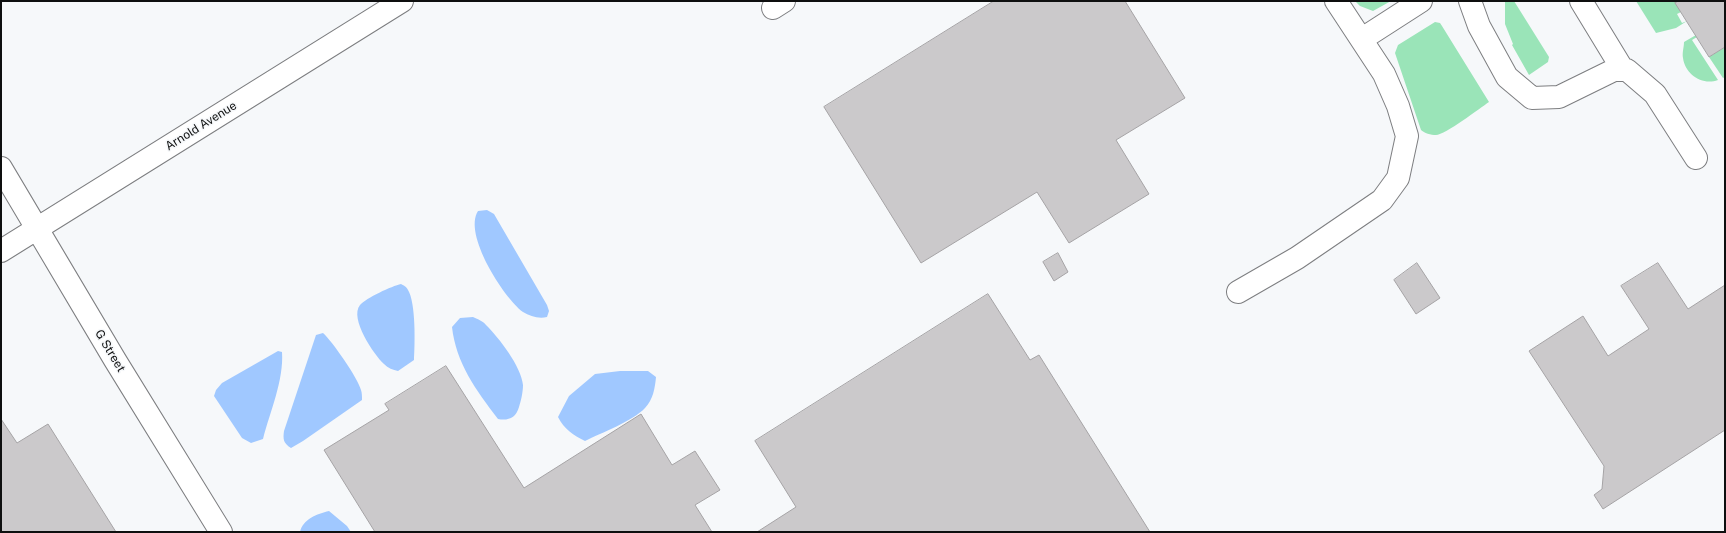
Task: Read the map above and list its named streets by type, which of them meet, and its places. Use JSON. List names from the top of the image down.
{
  "streets": {
    "street": ["Arnold Avenue", "G Street"]
  },
  "crossings": [
    ["Arnold Avenue", "G Street"]
  ]
}
